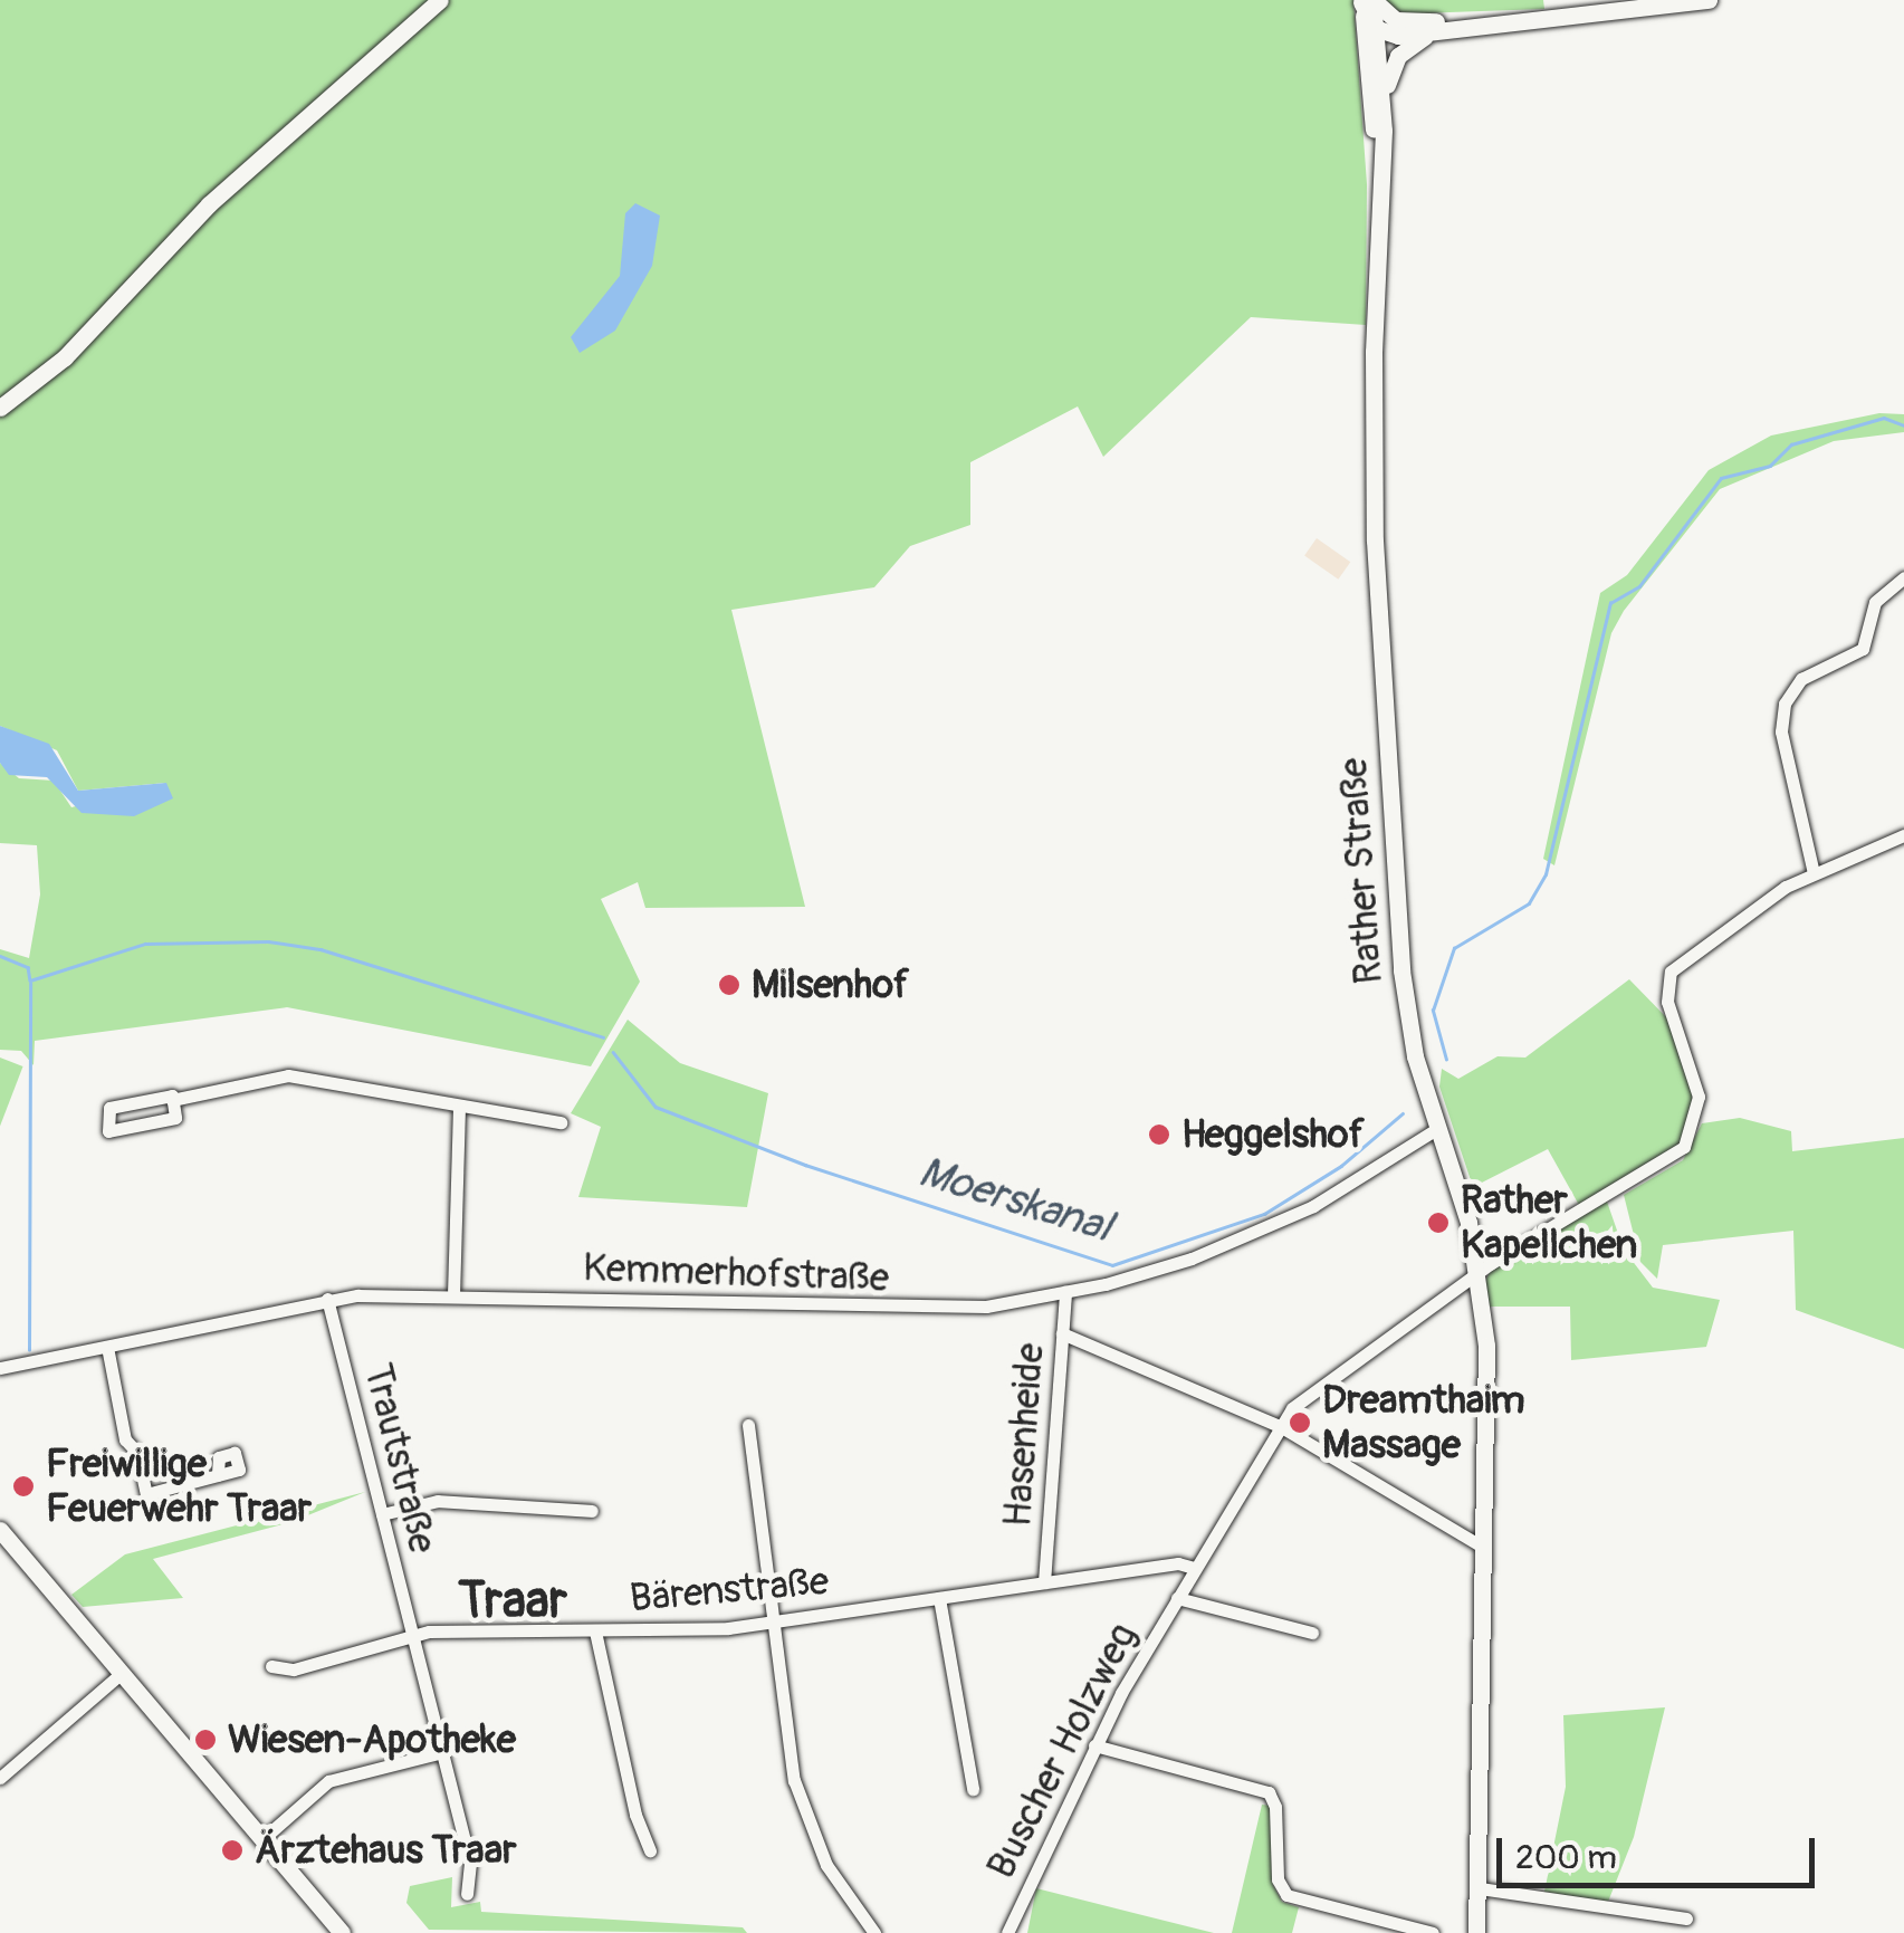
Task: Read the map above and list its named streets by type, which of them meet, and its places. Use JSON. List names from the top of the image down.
{
  "streets": {
    "street": [
      "Rather Straße",
      "Kemmerhofstraße",
      "Hasenheide",
      "Trautstraße",
      "Bärenstraße",
      "Buscher Holzweg"
    ]
  },
  "crossings": [
    ["Rather Straße", "Kemmerhofstraße"],
    ["Rather Straße", "Buscher Holzweg"],
    ["Kemmerhofstraße", "Hasenheide"],
    ["Kemmerhofstraße", "Trautstraße"],
    ["Hasenheide", "Bärenstraße"],
    ["Trautstraße", "Bärenstraße"],
    ["Bärenstraße", "Buscher Holzweg"]
  ],
  "districts": ["Traar"],
  "water": ["Moerskanal"],
  "places": [
    "Milsenhof",
    "Heggelshof",
    "Rather Kapellchen",
    "Dreamthaim Massage",
    "Freiwillige Feuerwehr Traar",
    "Wiesen-Apotheke",
    "Ärztehaus Traar"
  ],
  "scale_bar": "200 m"
}
